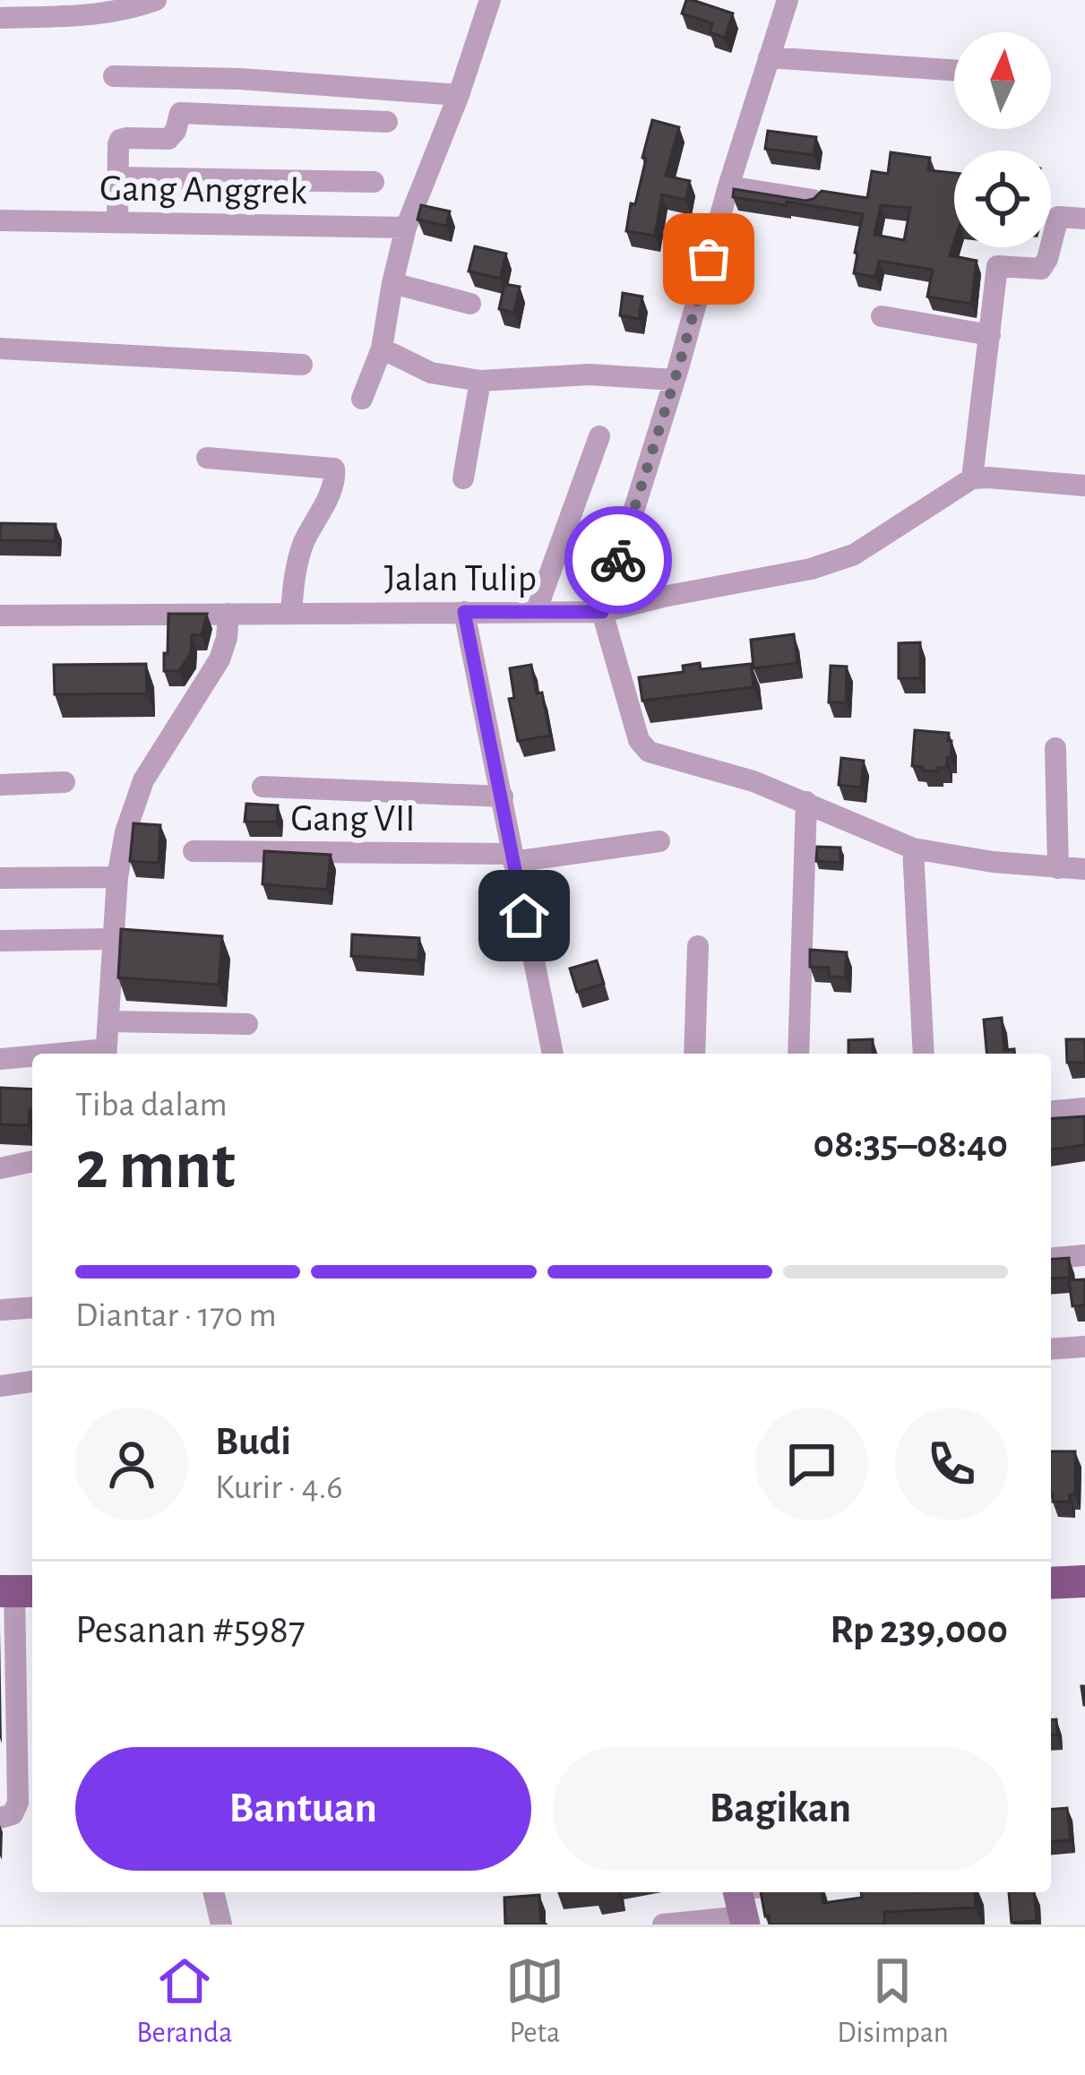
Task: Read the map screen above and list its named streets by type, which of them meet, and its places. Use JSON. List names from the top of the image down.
{
  "streets": {
    "street": ["Gang Anggrek", "Jalan Tulip", "Gang VII"]
  },
  "north": "top",
  "page": {
    "heading": ["2 mnt", "Tiba dalam", "08:35–08:40"],
    "panel": [
      "Budi",
      "Kurir · 4.6",
      "Pesanan #5987",
      "Rp 239,000"
    ],
    "bar": "Diantar · 170 m",
    "buttons": ["Bantuan", "Bagikan"],
    "tabs": ["Beranda", "Peta", "Disimpan"]
  }
}
